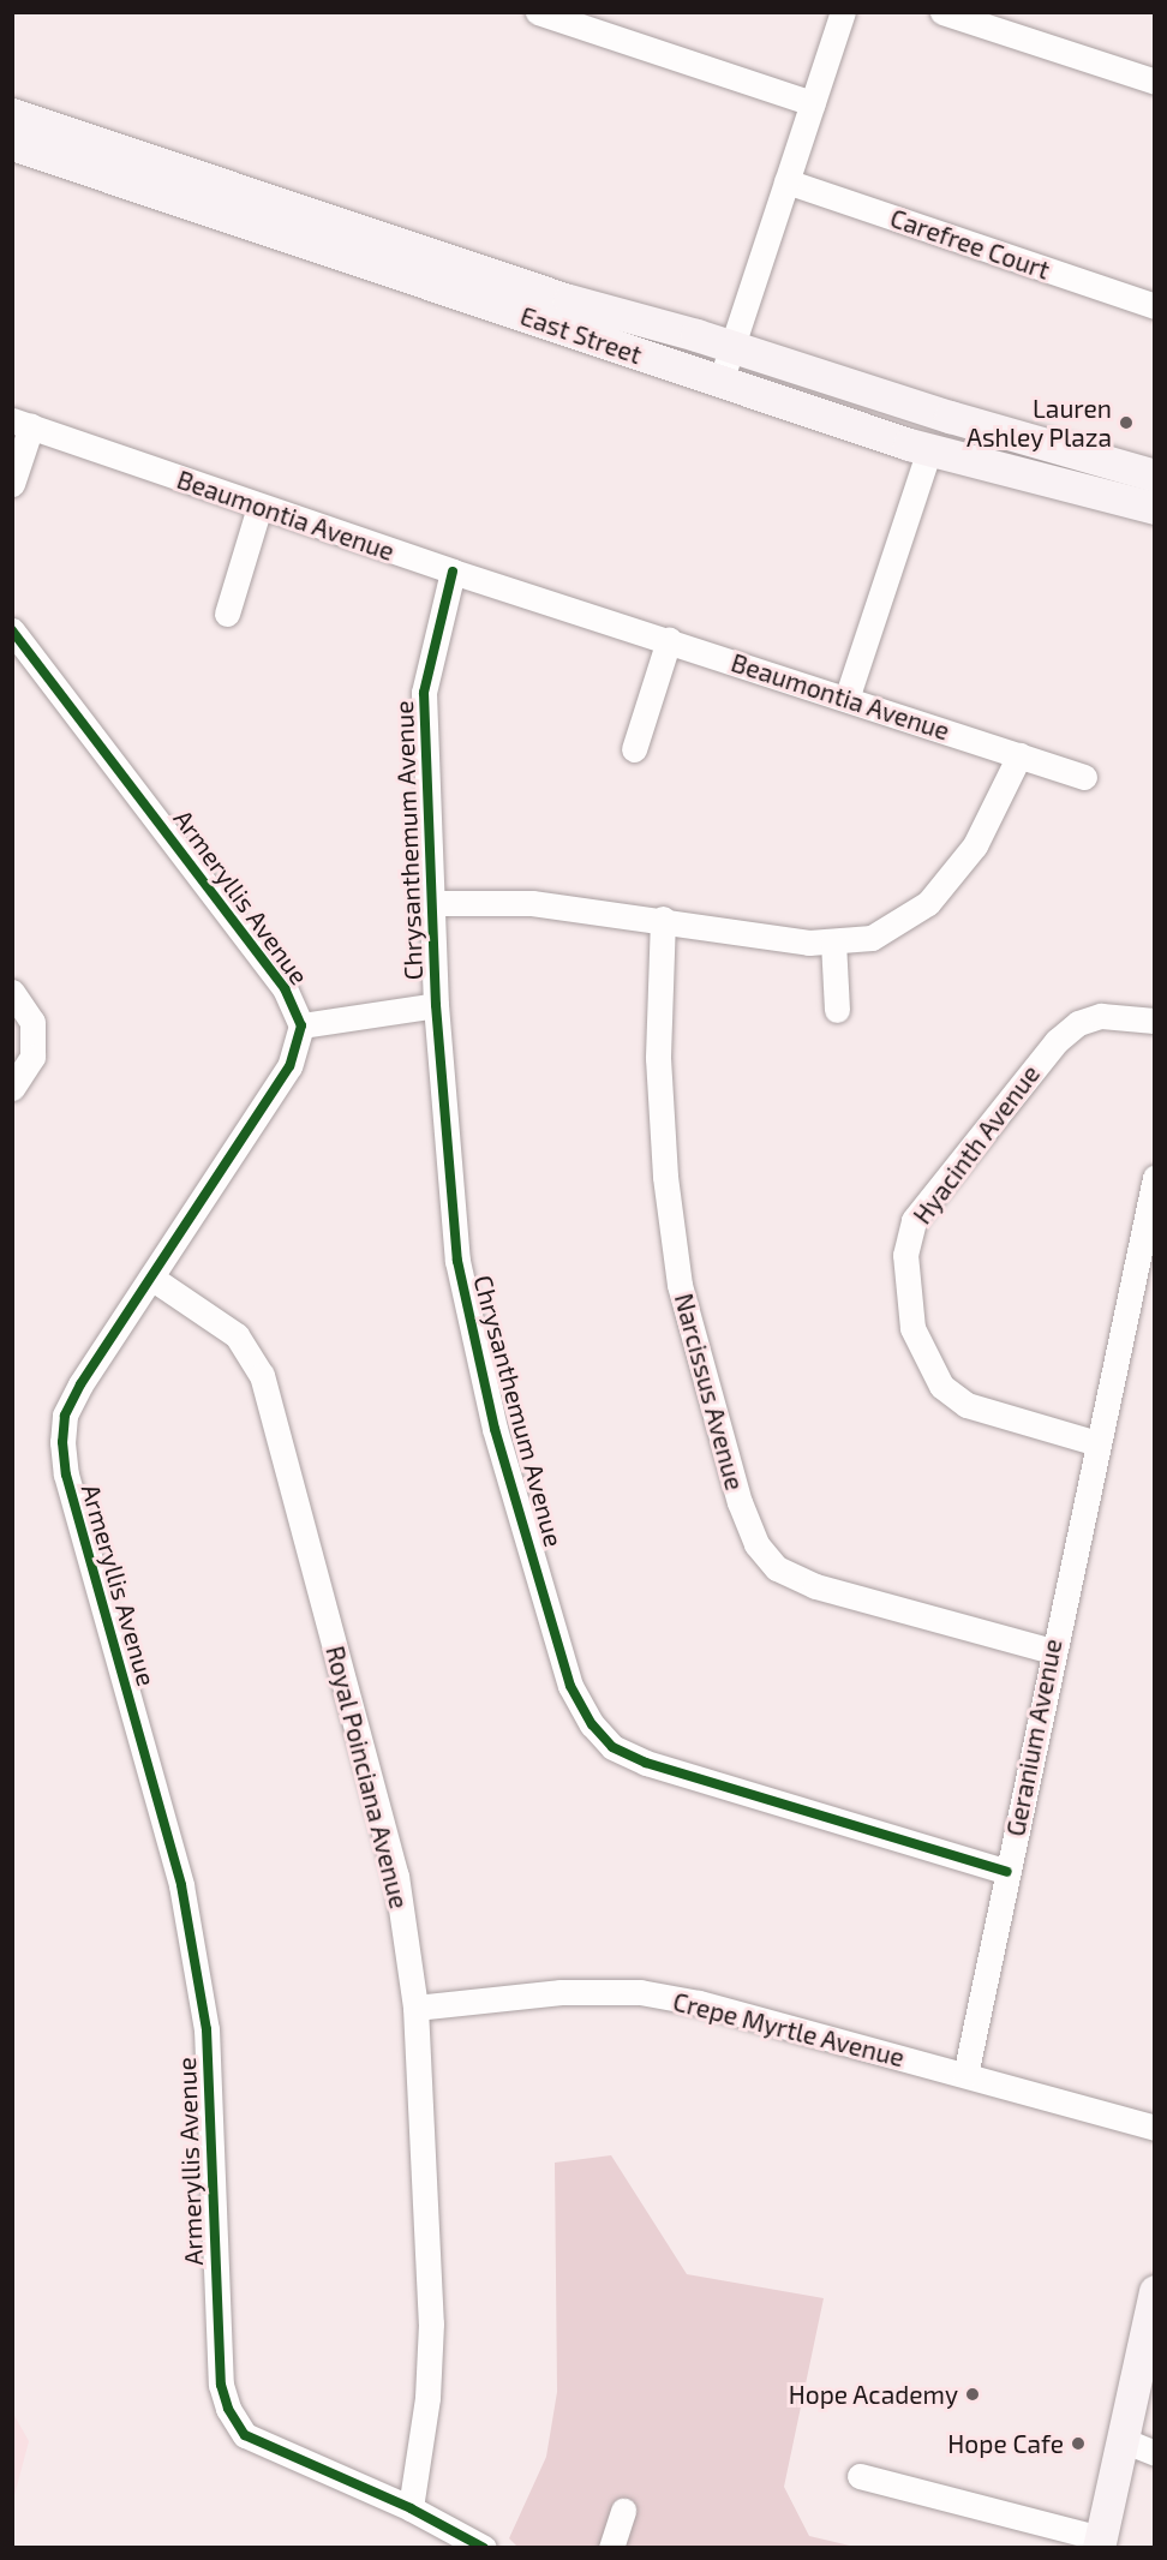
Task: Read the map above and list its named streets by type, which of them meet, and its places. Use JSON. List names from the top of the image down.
{
  "streets": {
    "main road": ["East Street"],
    "street": [
      "Carefree Court",
      "Beaumontia Avenue",
      "Chrysanthemum Avenue",
      "Armeryllis Avenue",
      "Hyacinth Avenue",
      "Narcissus Avenue",
      "Geranium Avenue",
      "Royal Poinciana Avenue",
      "Crepe Myrtle Avenue"
    ]
  },
  "crossings": [
    ["Beaumontia Avenue", "Chrysanthemum Avenue"],
    ["Chrysanthemum Avenue", "Geranium Avenue"],
    ["Armeryllis Avenue", "Royal Poinciana Avenue"],
    ["Hyacinth Avenue", "Geranium Avenue"],
    ["Narcissus Avenue", "Geranium Avenue"],
    ["Geranium Avenue", "Crepe Myrtle Avenue"],
    ["Royal Poinciana Avenue", "Crepe Myrtle Avenue"]
  ],
  "places": ["Lauren Ashley Plaza", "Hope Academy", "Hope Cafe"]
}
